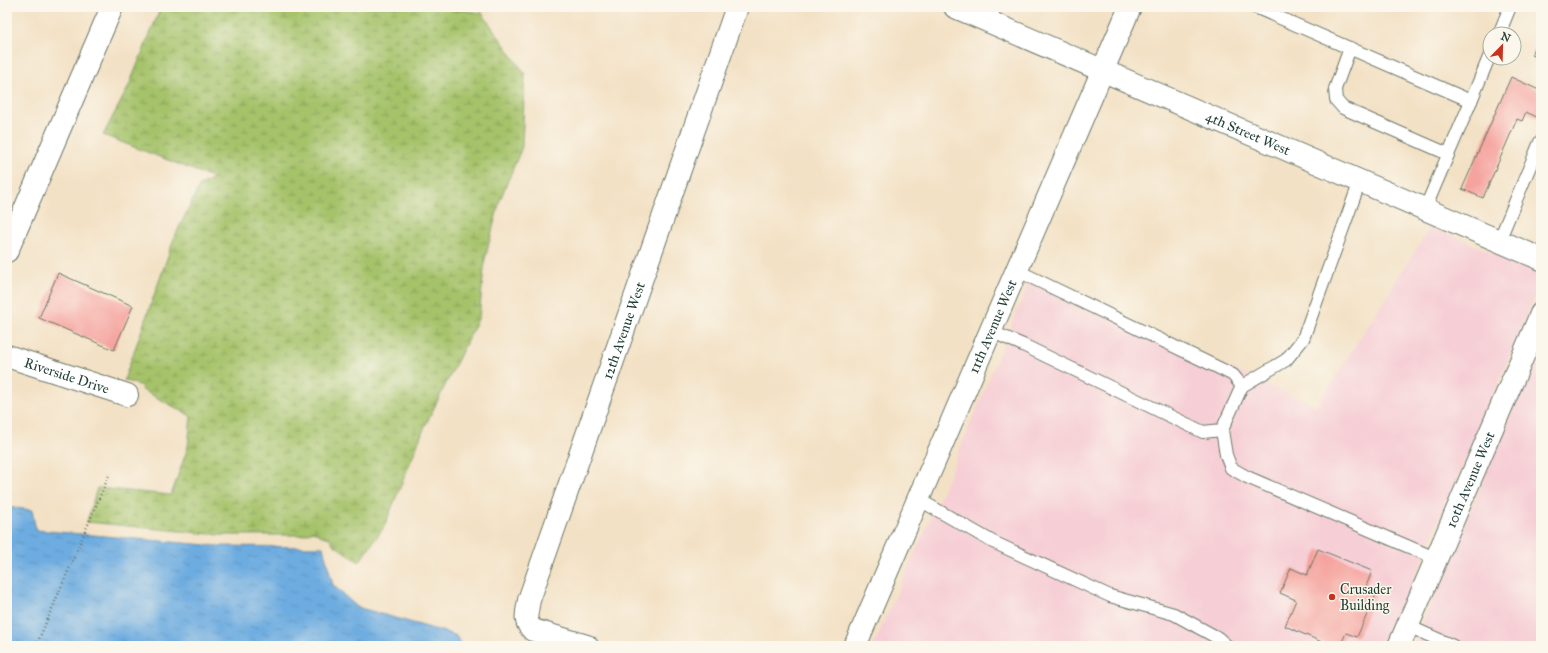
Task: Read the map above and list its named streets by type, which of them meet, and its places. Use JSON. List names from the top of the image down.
{
  "streets": {
    "street": [
      "4th Street West",
      "11th Avenue West",
      "12th Avenue West",
      "Riverside Drive",
      "10th Avenue West"
    ]
  },
  "crossings": [
    ["4th Street West", "11th Avenue West"]
  ],
  "places": ["Crusader Building"],
  "north": "top right"
}
